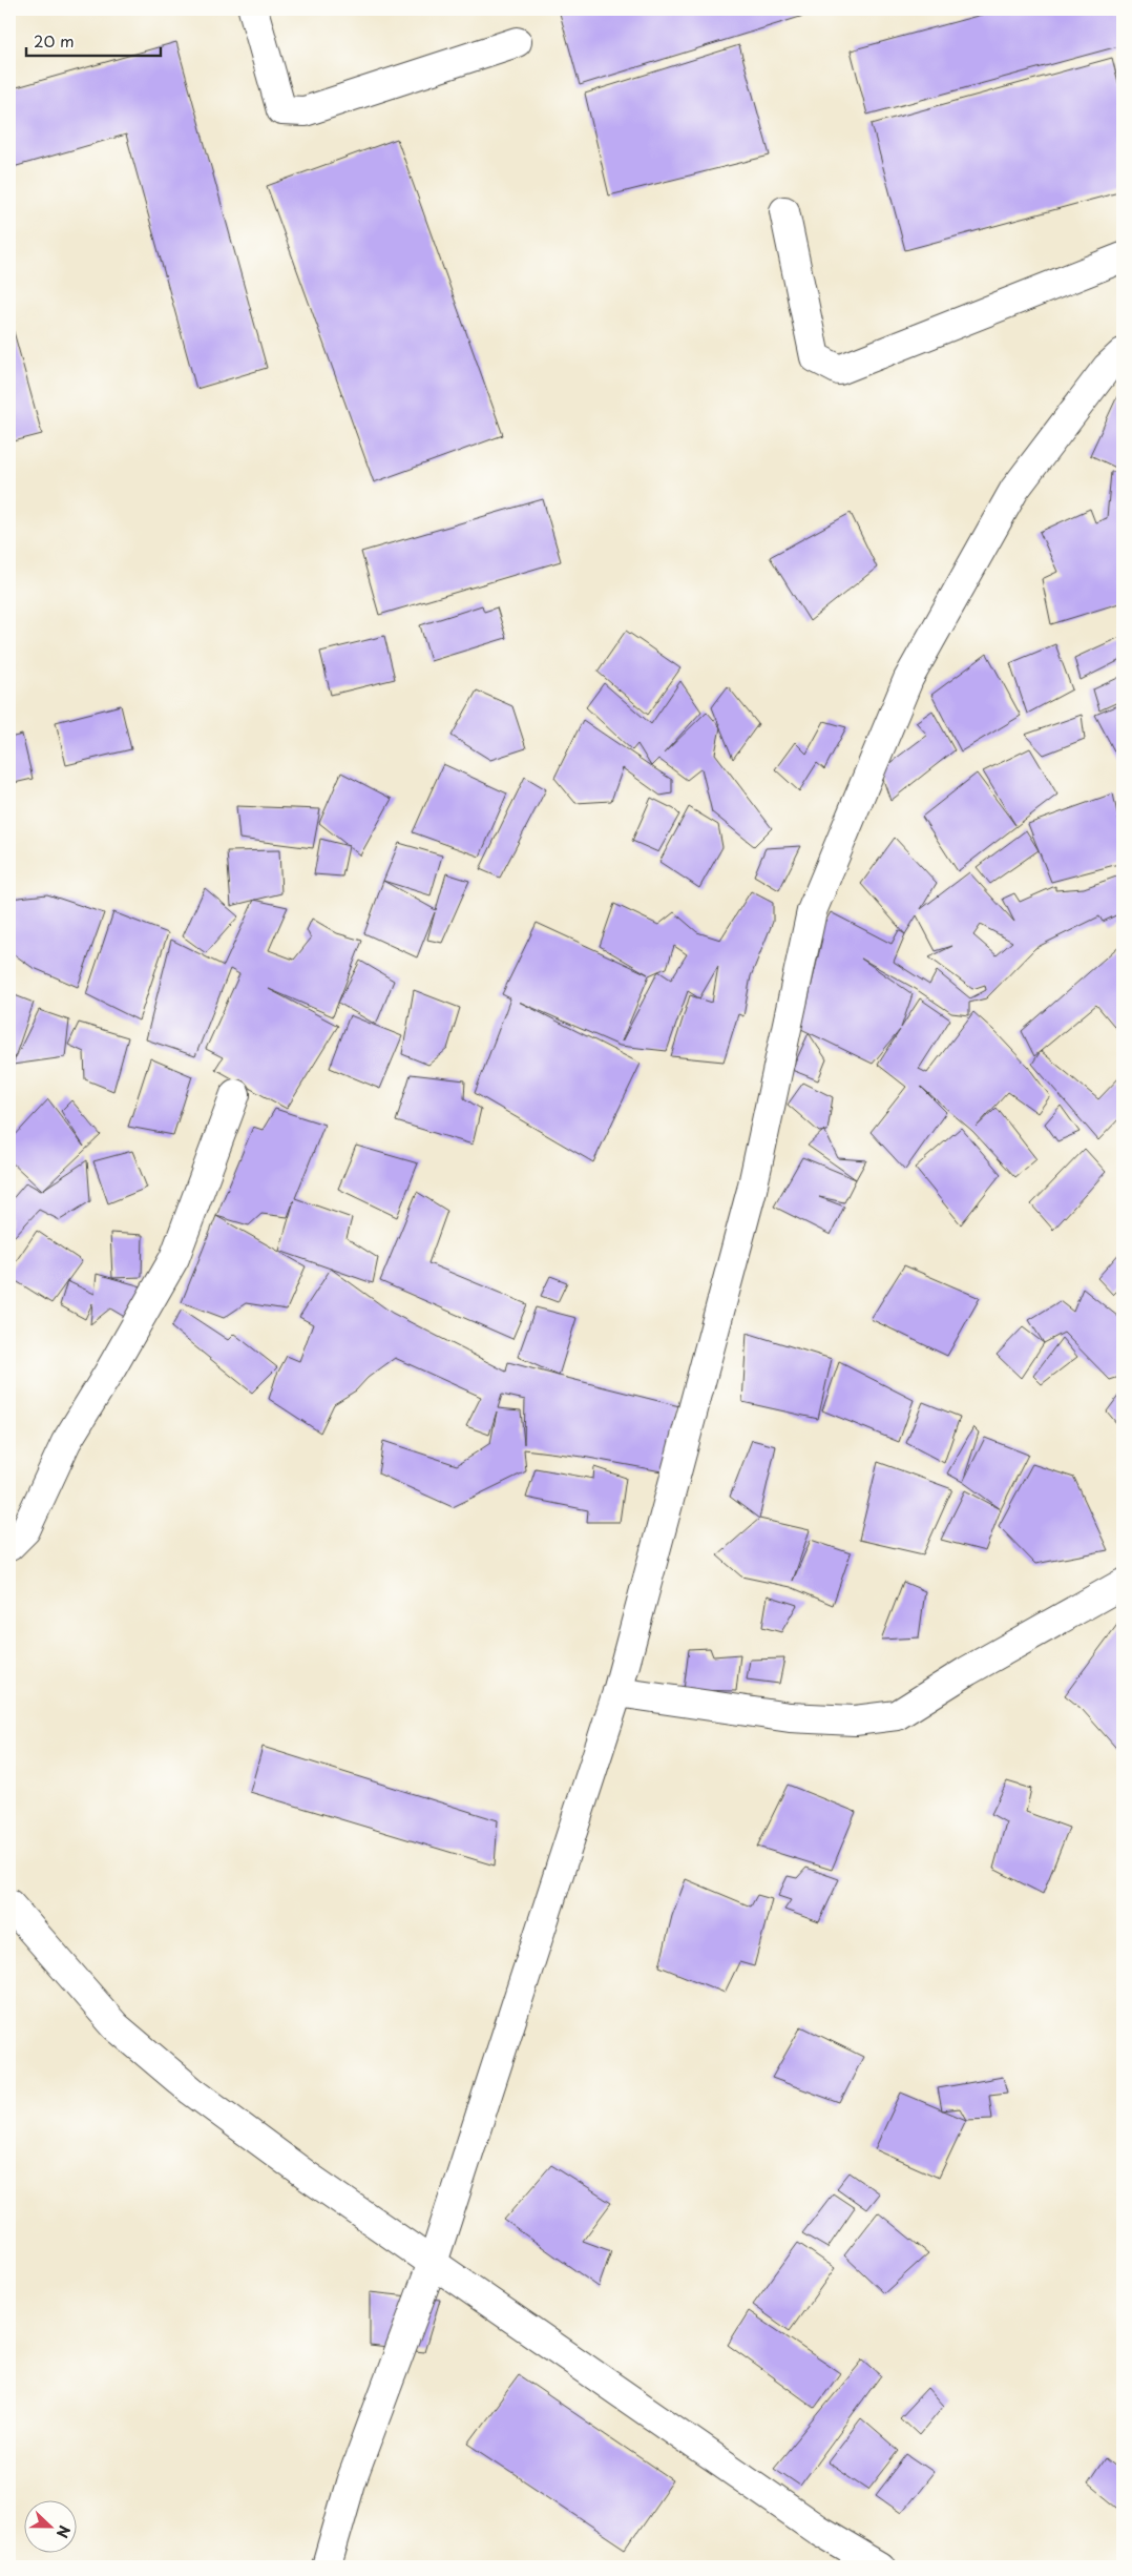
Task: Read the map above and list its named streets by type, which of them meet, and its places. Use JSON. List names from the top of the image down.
{
  "scale_bar": "20 m",
  "north": "right"
}
